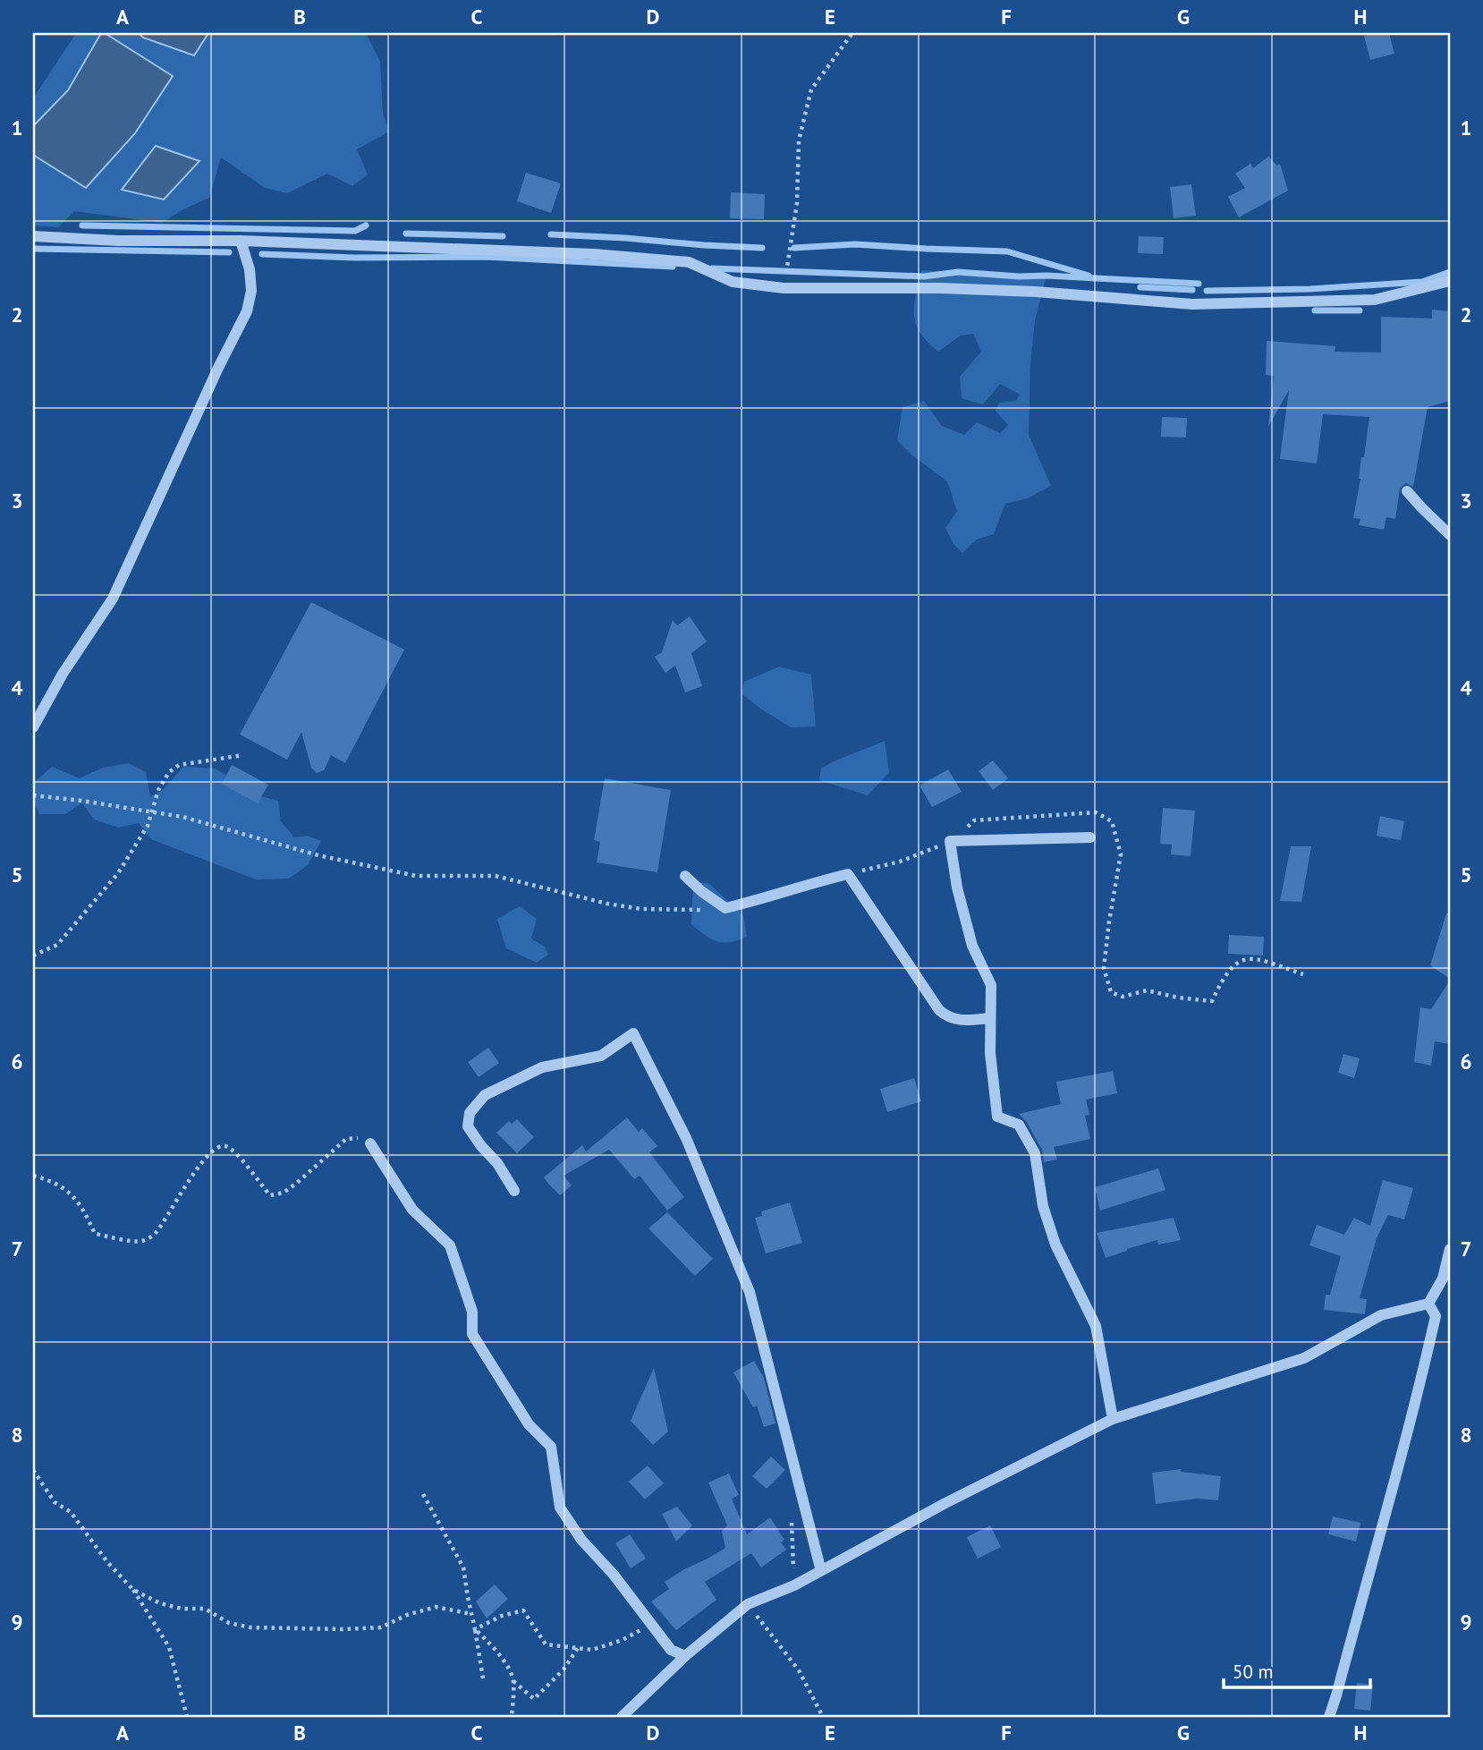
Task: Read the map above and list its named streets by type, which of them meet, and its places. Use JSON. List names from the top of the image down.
{
  "scale_bar": "50 m",
  "grid": {
    "columns": [
      "A",
      "B",
      "C",
      "D",
      "E",
      "F",
      "G",
      "H"
    ],
    "rows": [
      "1",
      "2",
      "3",
      "4",
      "5",
      "6",
      "7",
      "8",
      "9"
    ]
  }
}
